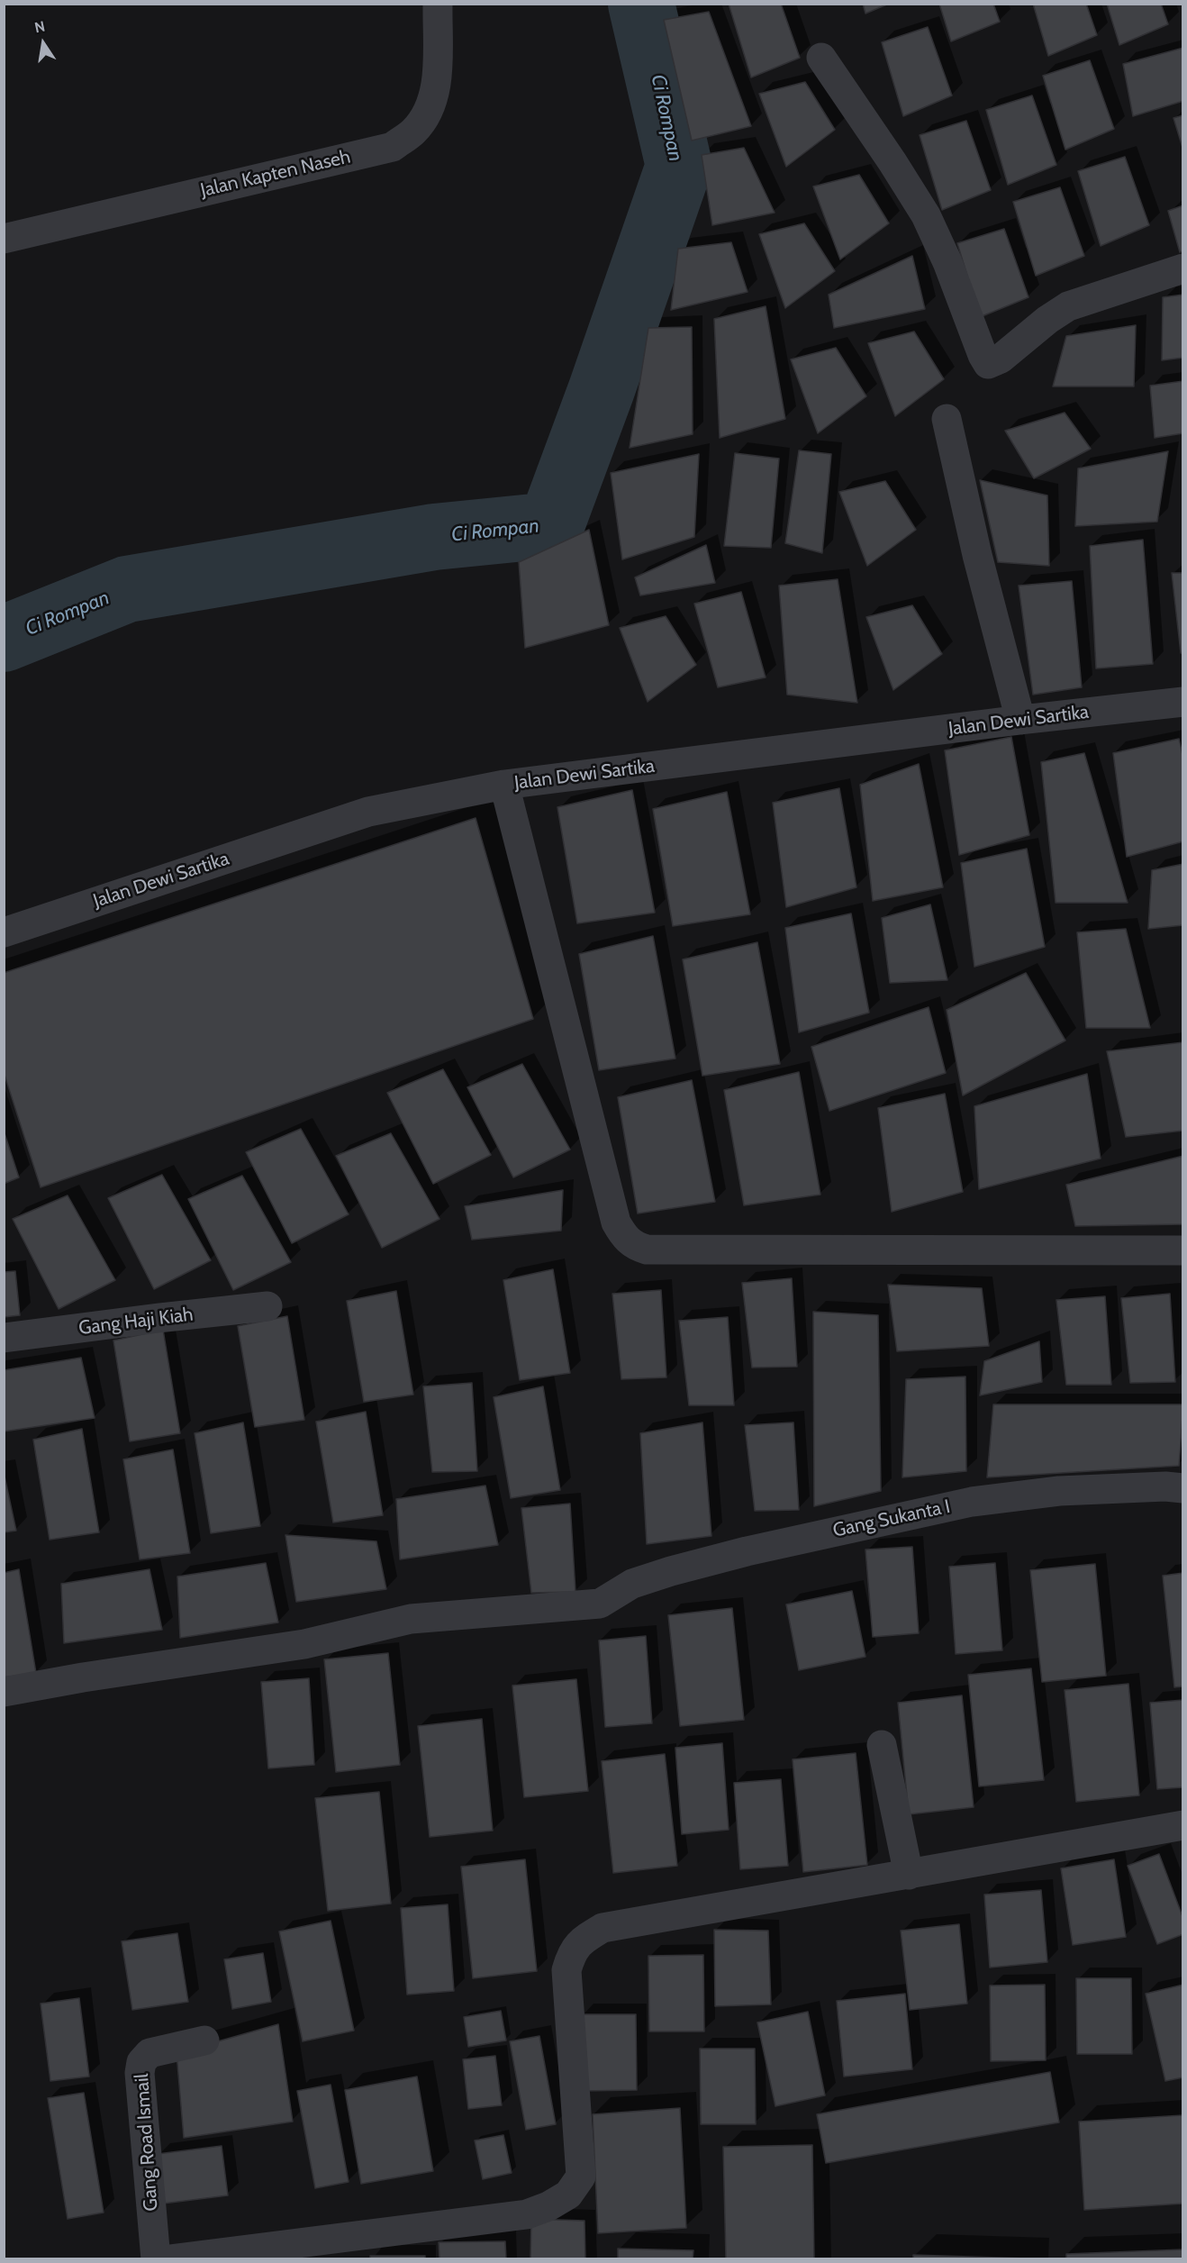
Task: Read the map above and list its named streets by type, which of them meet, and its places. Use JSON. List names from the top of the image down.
{
  "streets": {
    "street": [
      "Jalan Kapten Naseh",
      "Jalan Dewi Sartika",
      "Gang Haji Kiah",
      "Gang Sukanta I",
      "Gang Road Ismail"
    ]
  },
  "water": ["Ci Rompan"],
  "north": "top"
}
